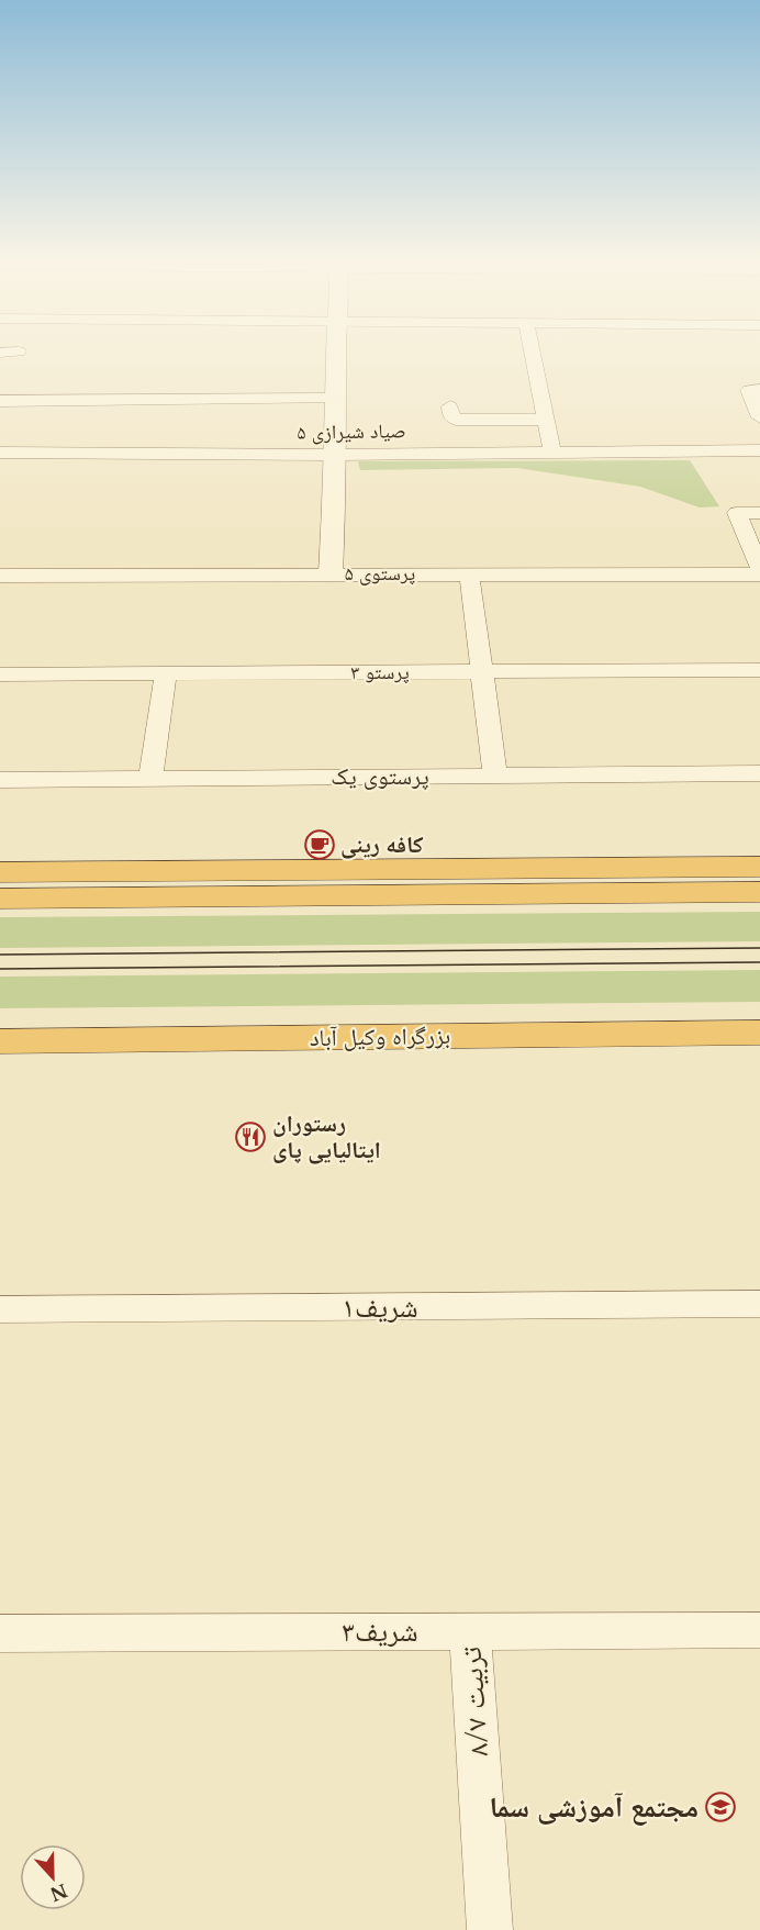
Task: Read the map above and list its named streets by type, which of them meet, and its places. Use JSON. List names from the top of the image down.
{
  "streets": {
    "highway": ["بزرگراه وکیل آباد"],
    "street": [
      "صیاد شیرازی ۵",
      "پرستوی ۵",
      "پرستو ۳",
      "پرستوی یک",
      "شریف١",
      "شریف٣",
      "تربیت ۸/۷"
    ]
  },
  "crossings": [
    ["شریف٣", "تربیت ۸/۷"]
  ],
  "places": {
    "cafe": ["کافه رینی"],
    "restaurant": ["رستوران ایتالیایی پای"],
    "school or university": ["مجتمع آموزشی سما"]
  },
  "north": "bottom"
}
